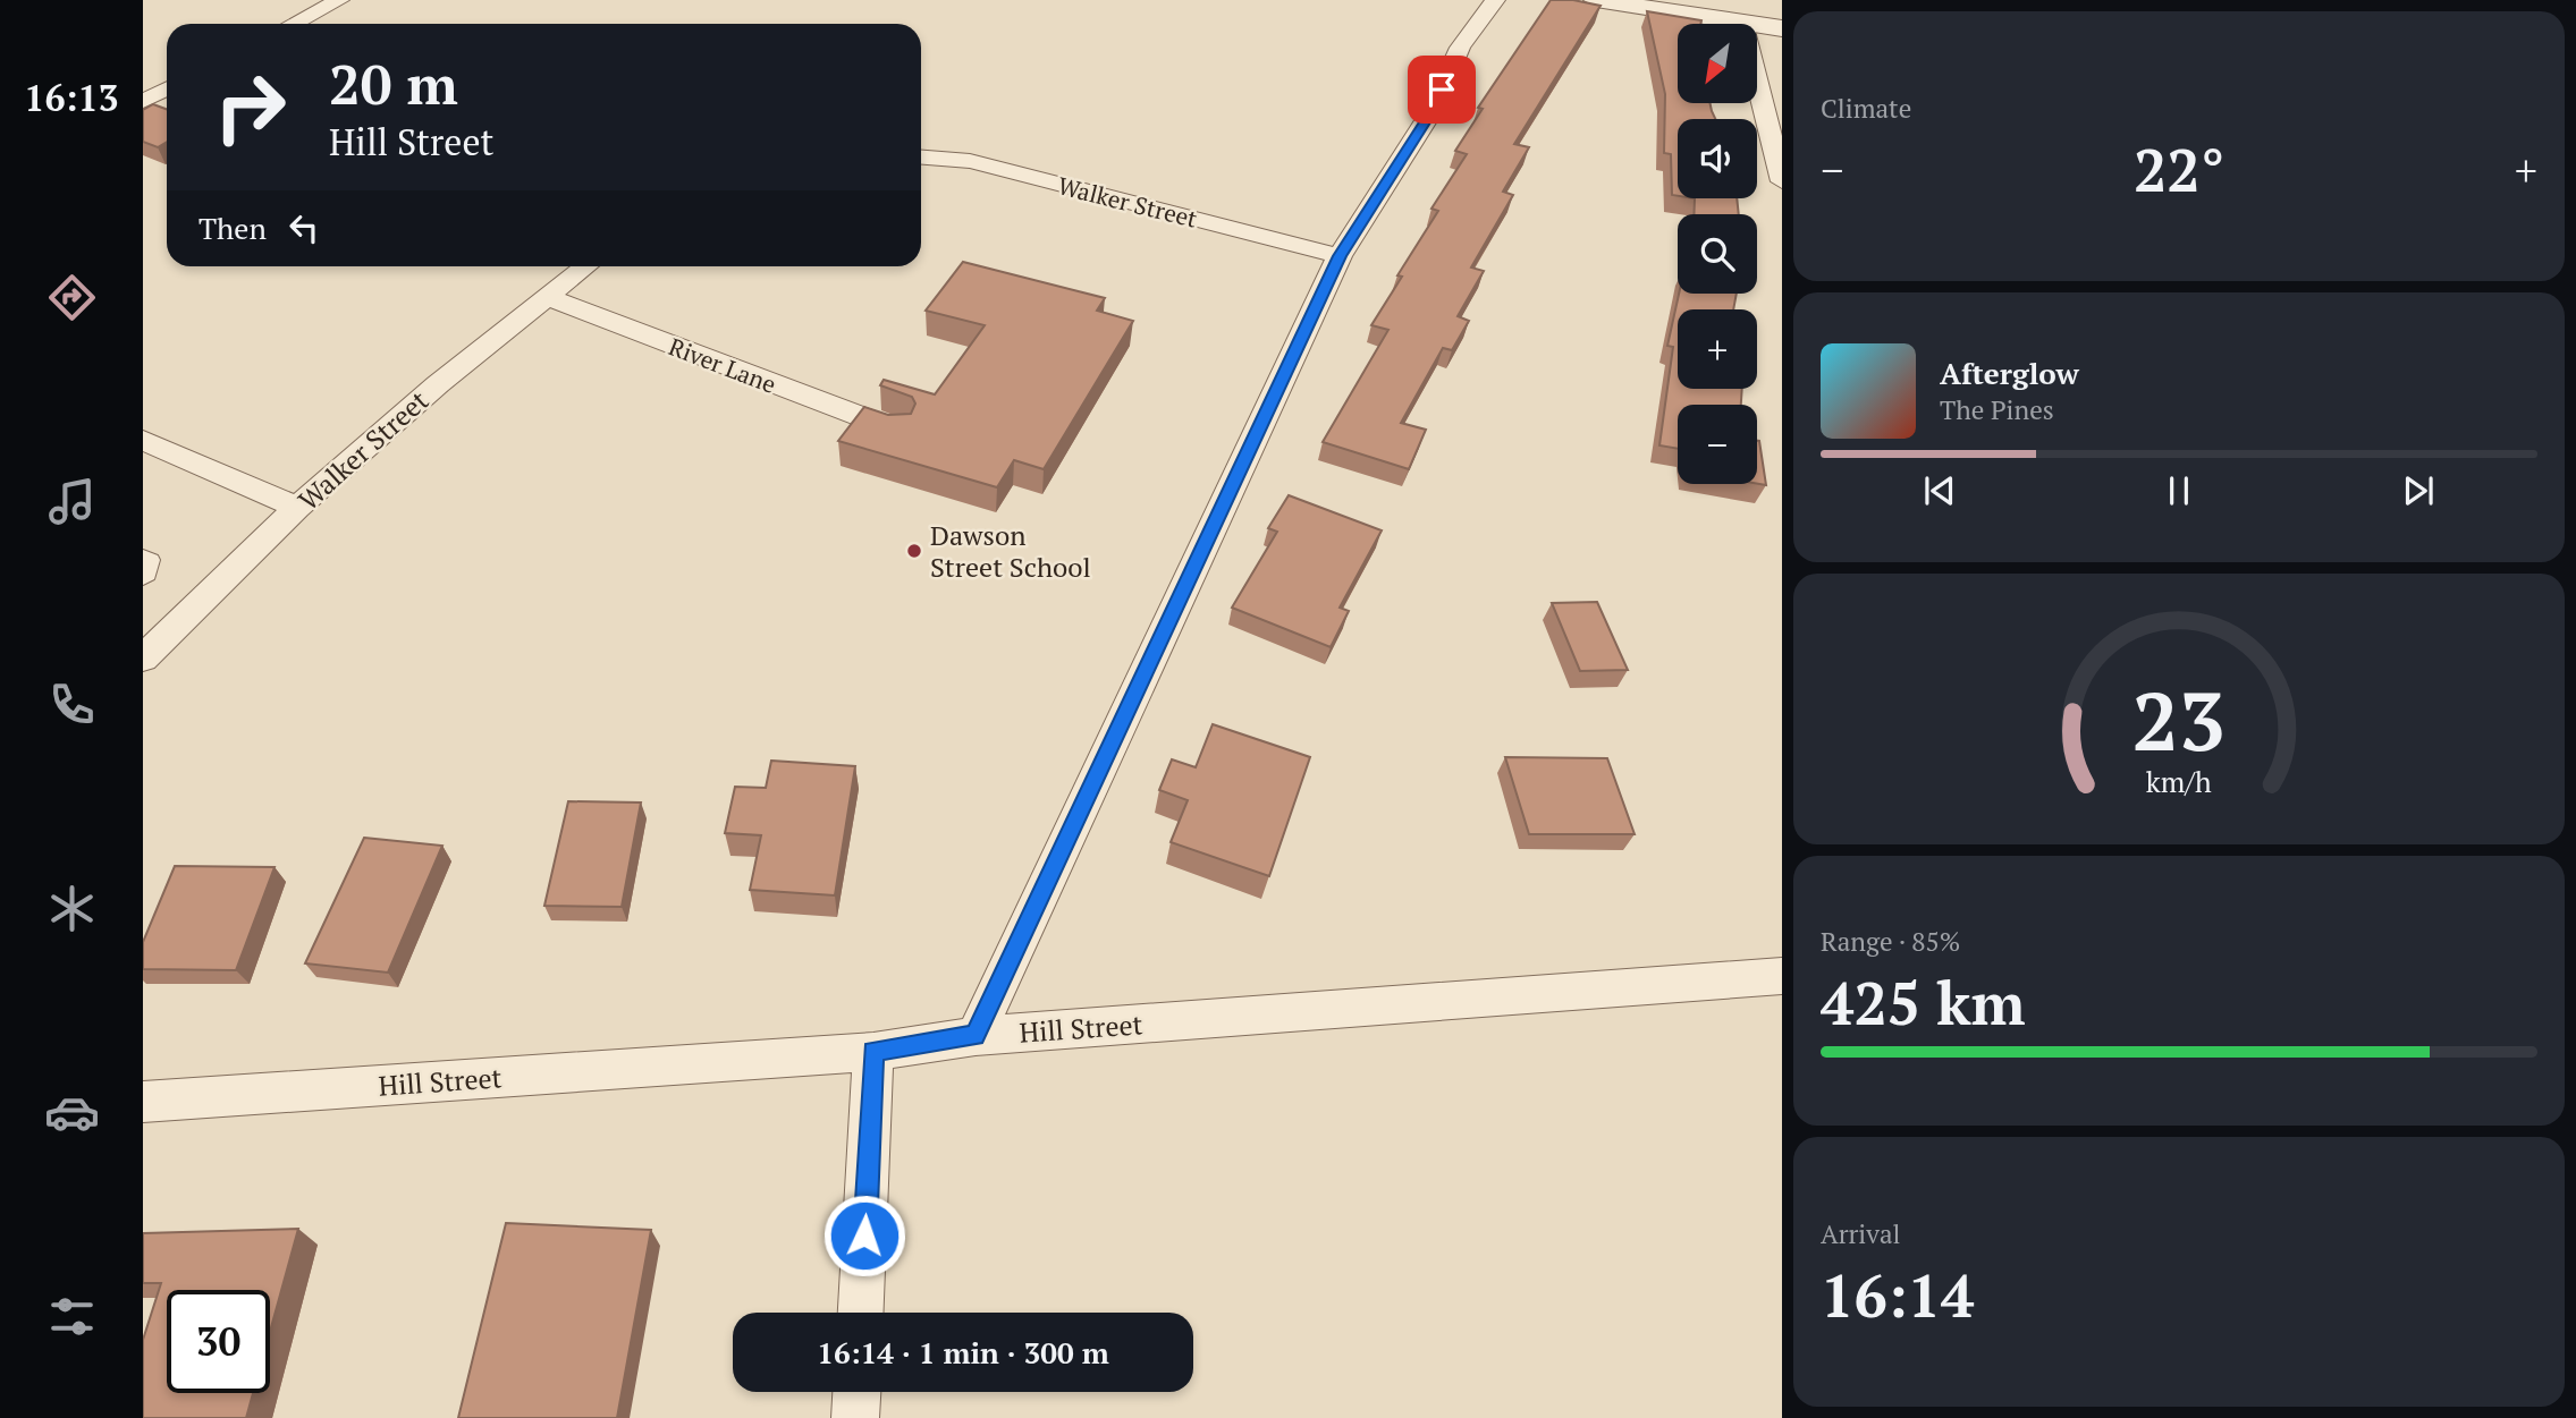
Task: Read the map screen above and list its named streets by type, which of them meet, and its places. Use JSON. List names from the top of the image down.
{
  "streets": {
    "street": ["Walker Street", "River Lane", "Hill Street"]
  },
  "crossings": [
    ["Walker Street", "River Lane"]
  ],
  "places": ["Dawson Street School"],
  "north": "bottom left",
  "page": {
    "tabs": "16:13",
    "tile": [
      "Climate",
      ["Range · 85%", "425 km"],
      ["Arrival", "16:14"]
    ],
    "map_buttons": ["+", "−"],
    "turn": ["20 m", "Hill Street"],
    "heat": ["−", "22°", "+"],
    "then": "Then",
    "song": ["Afterglow", "The Pines"],
    "limit": "30",
    "trip": "16:14 · 1 min · 300 m",
    "gauge": ["23", "km/h"]
  }
}
